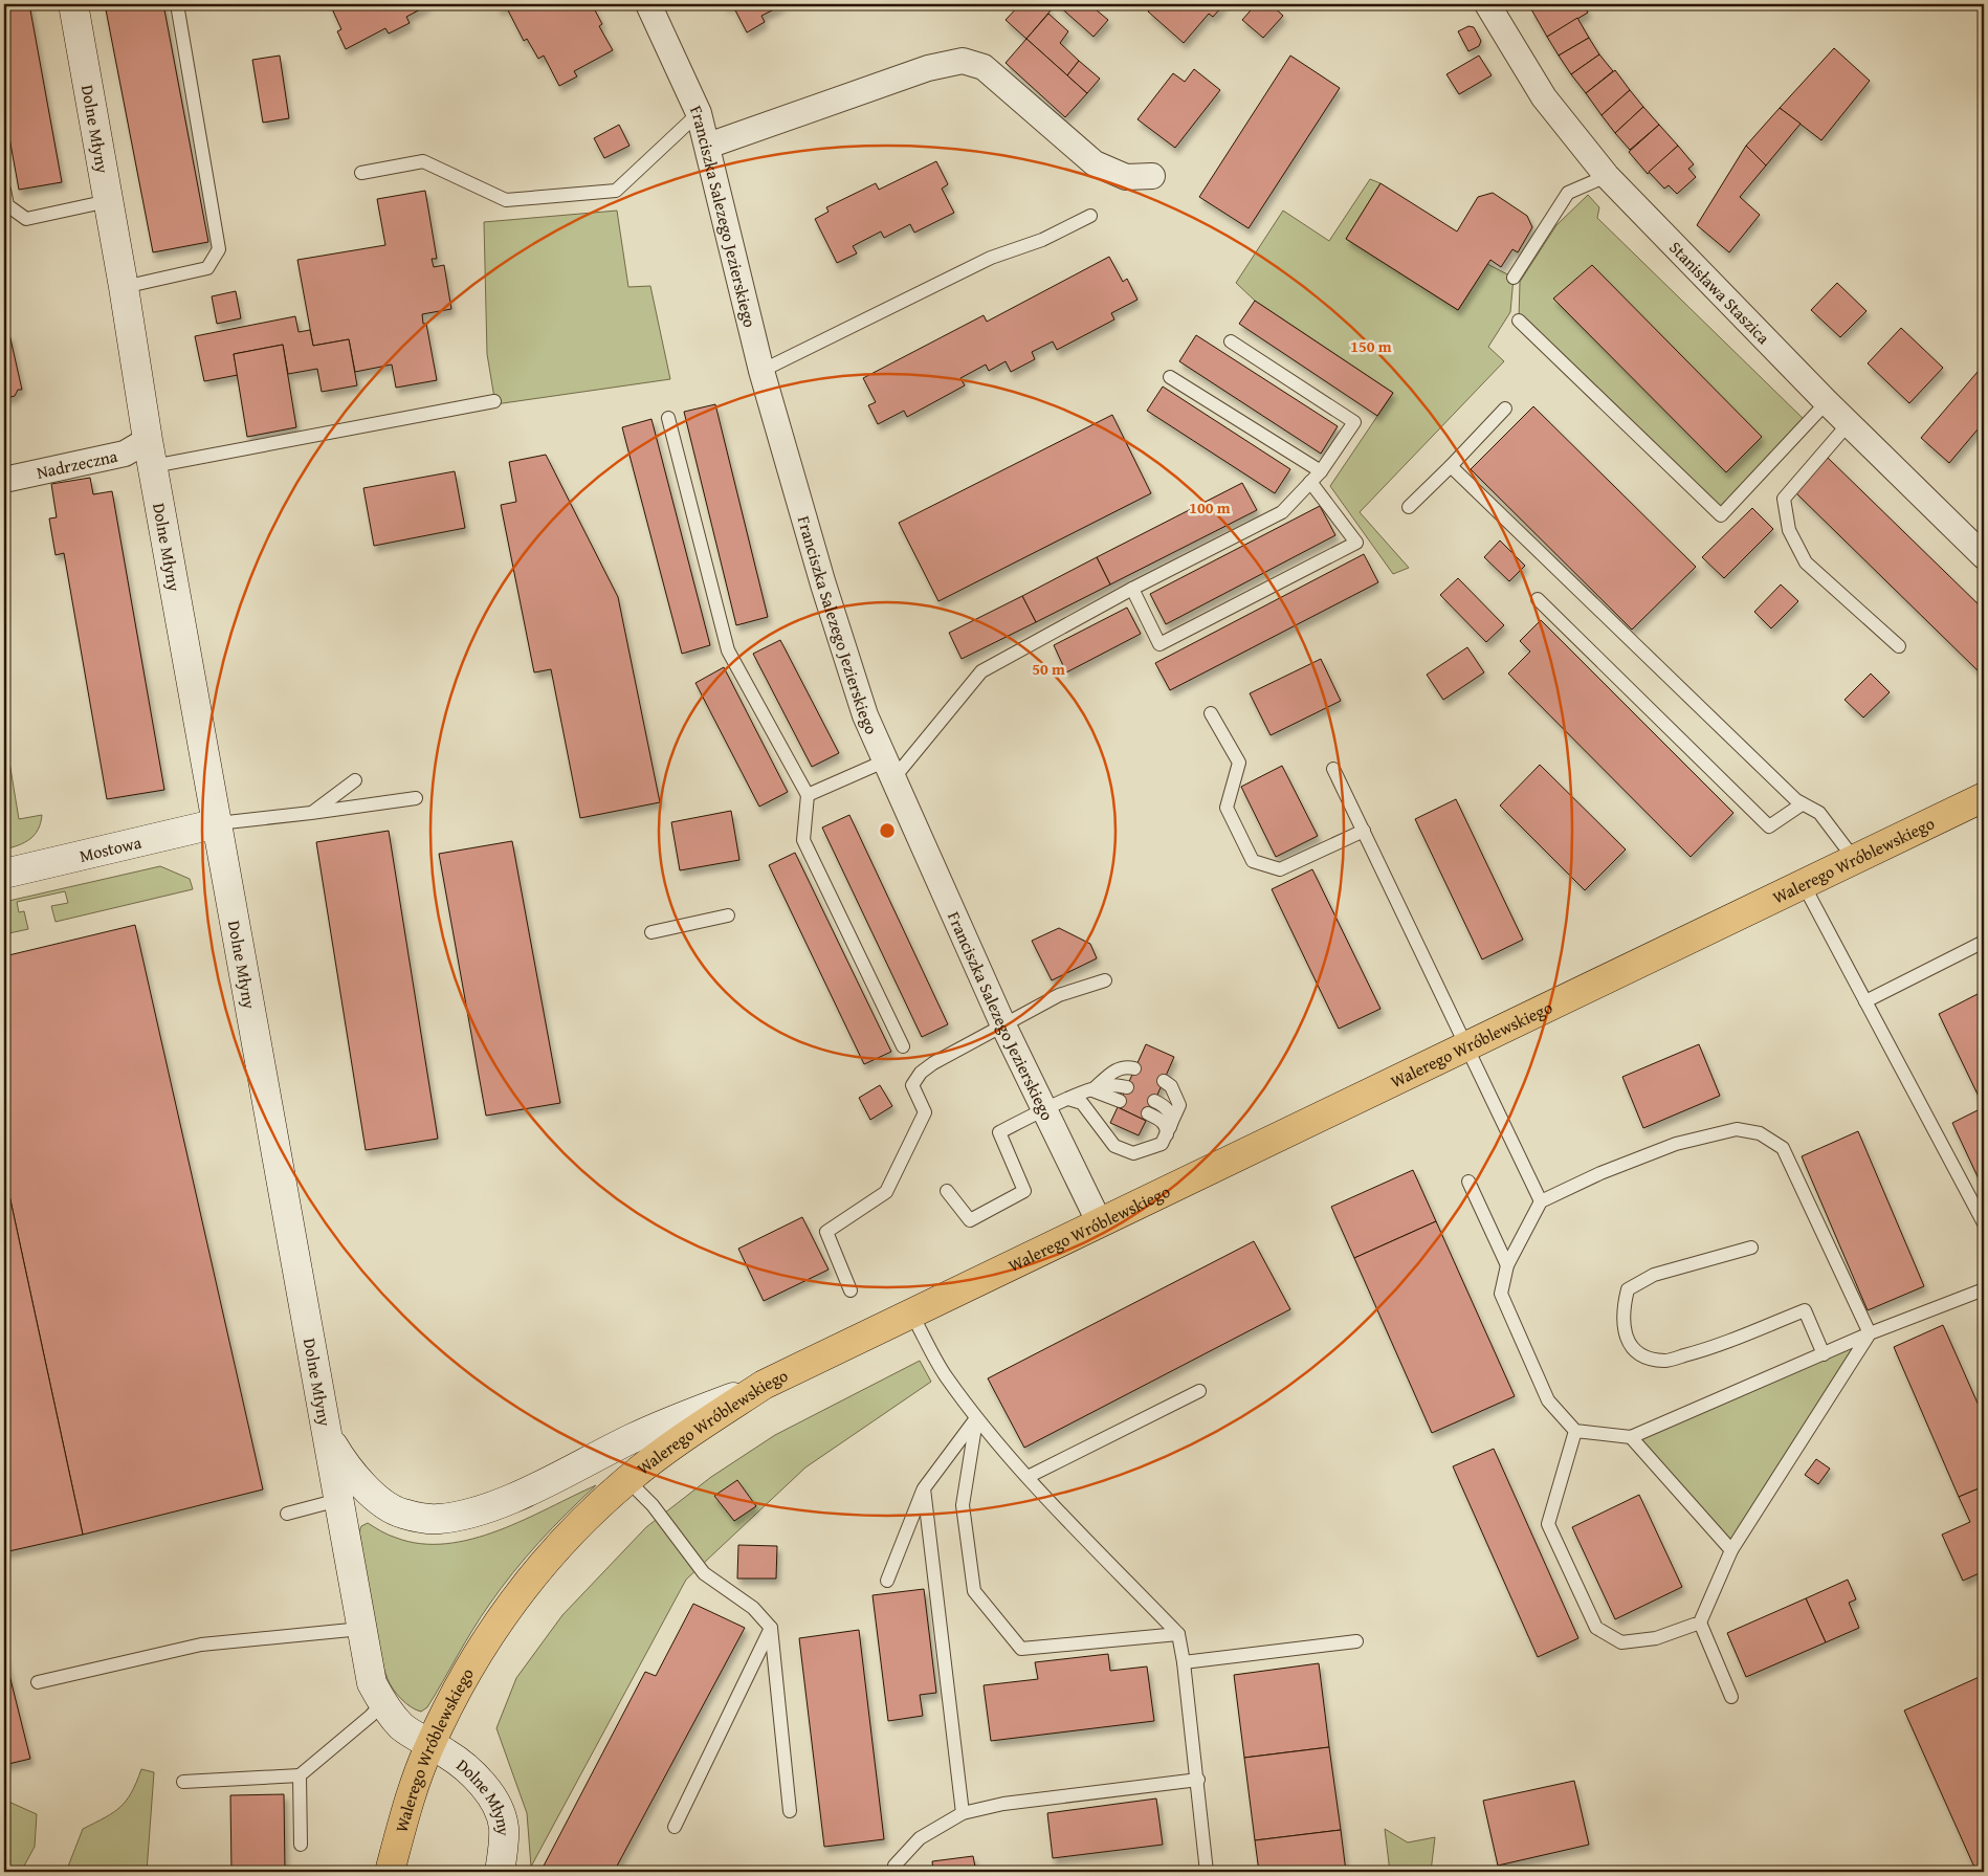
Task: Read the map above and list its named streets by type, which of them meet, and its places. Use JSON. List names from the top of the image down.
{
  "streets": {
    "main road": ["Walerego Wróblewskiego"],
    "street": [
      "Dolne Młyny",
      "Franciszka Salezego Jezierskiego",
      "Stanisława Staszica",
      "Nadrzeczna",
      "Mostowa"
    ]
  },
  "crossings": [
    ["Dolne Młyny", "Nadrzeczna"],
    ["Dolne Młyny", "Mostowa"],
    ["Dolne Młyny", "Walerego Wróblewskiego"],
    ["Franciszka Salezego Jezierskiego", "Walerego Wróblewskiego"]
  ],
  "rings": ["150 m", "100 m", "50 m"]
}
